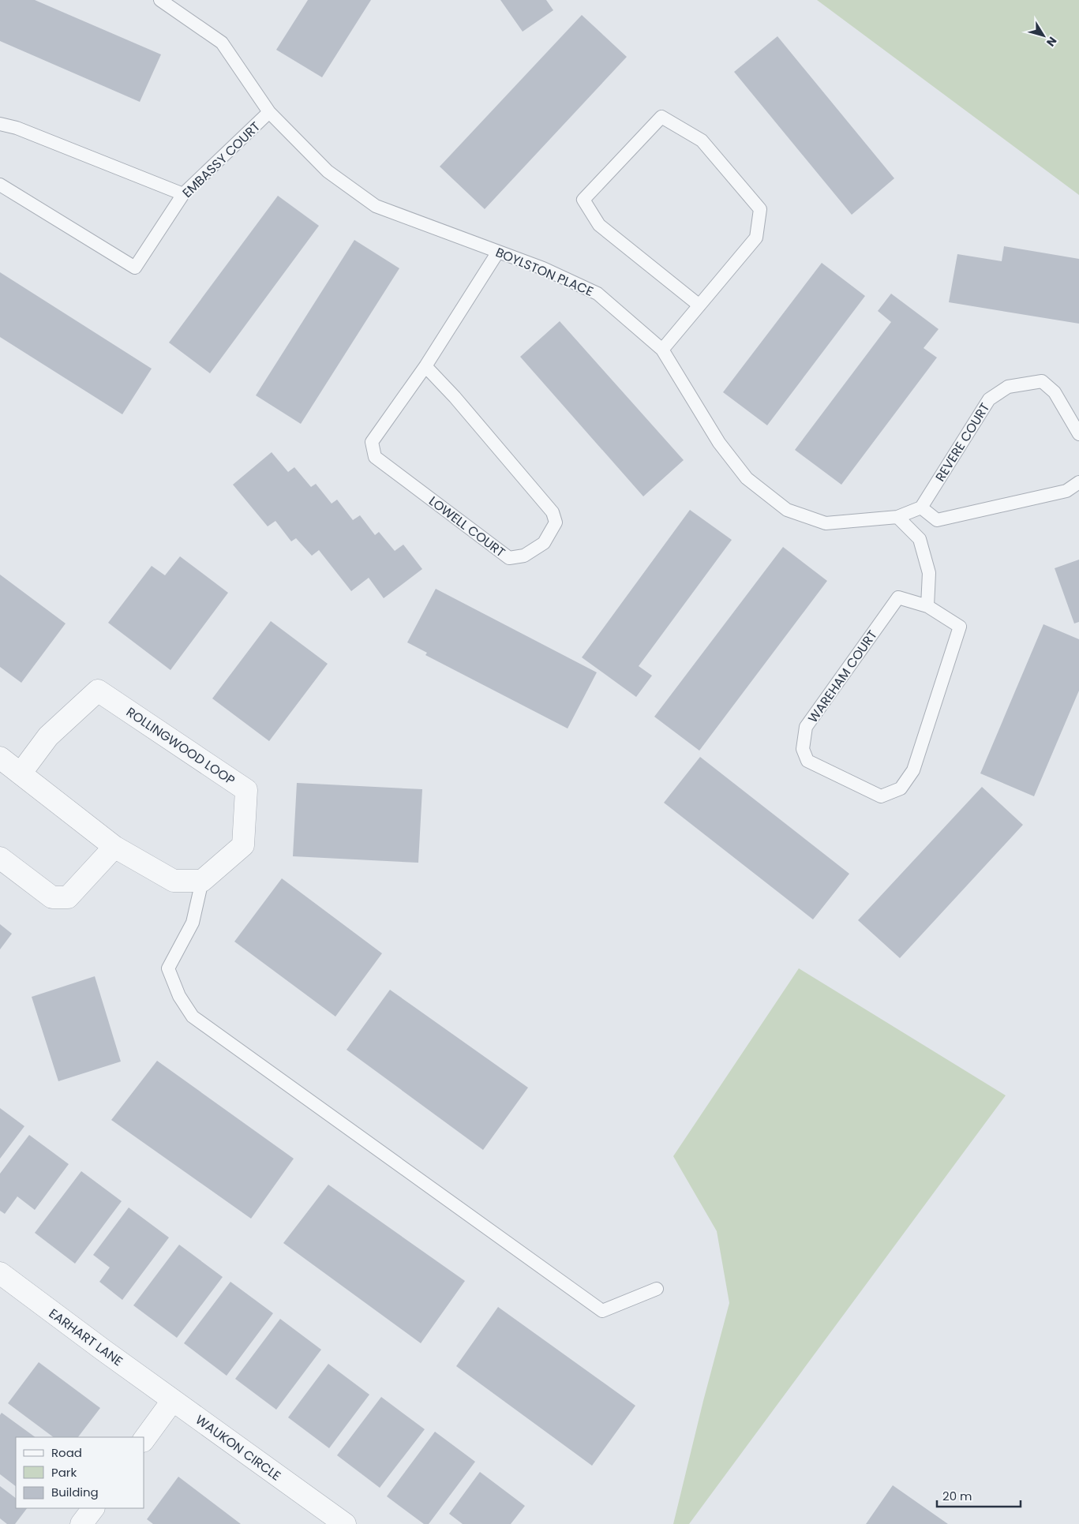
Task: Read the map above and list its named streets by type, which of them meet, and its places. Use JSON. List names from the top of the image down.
{
  "streets": {
    "street": ["ROLLINGWOOD LOOP", "EARHART LANE", "WAUKON CIRCLE"],
    "lane": [
      "EMBASSY COURT",
      "BOYLSTON PLACE",
      "REVERE COURT",
      "LOWELL COURT",
      "WAREHAM COURT"
    ]
  },
  "crossings": [
    ["EMBASSY COURT", "BOYLSTON PLACE"],
    ["BOYLSTON PLACE", "REVERE COURT"],
    ["BOYLSTON PLACE", "LOWELL COURT"],
    ["EARHART LANE", "WAUKON CIRCLE"]
  ],
  "legend": ["Road", "Park", "Building"],
  "scale_bar": "20 m",
  "north": "bottom right"
}
